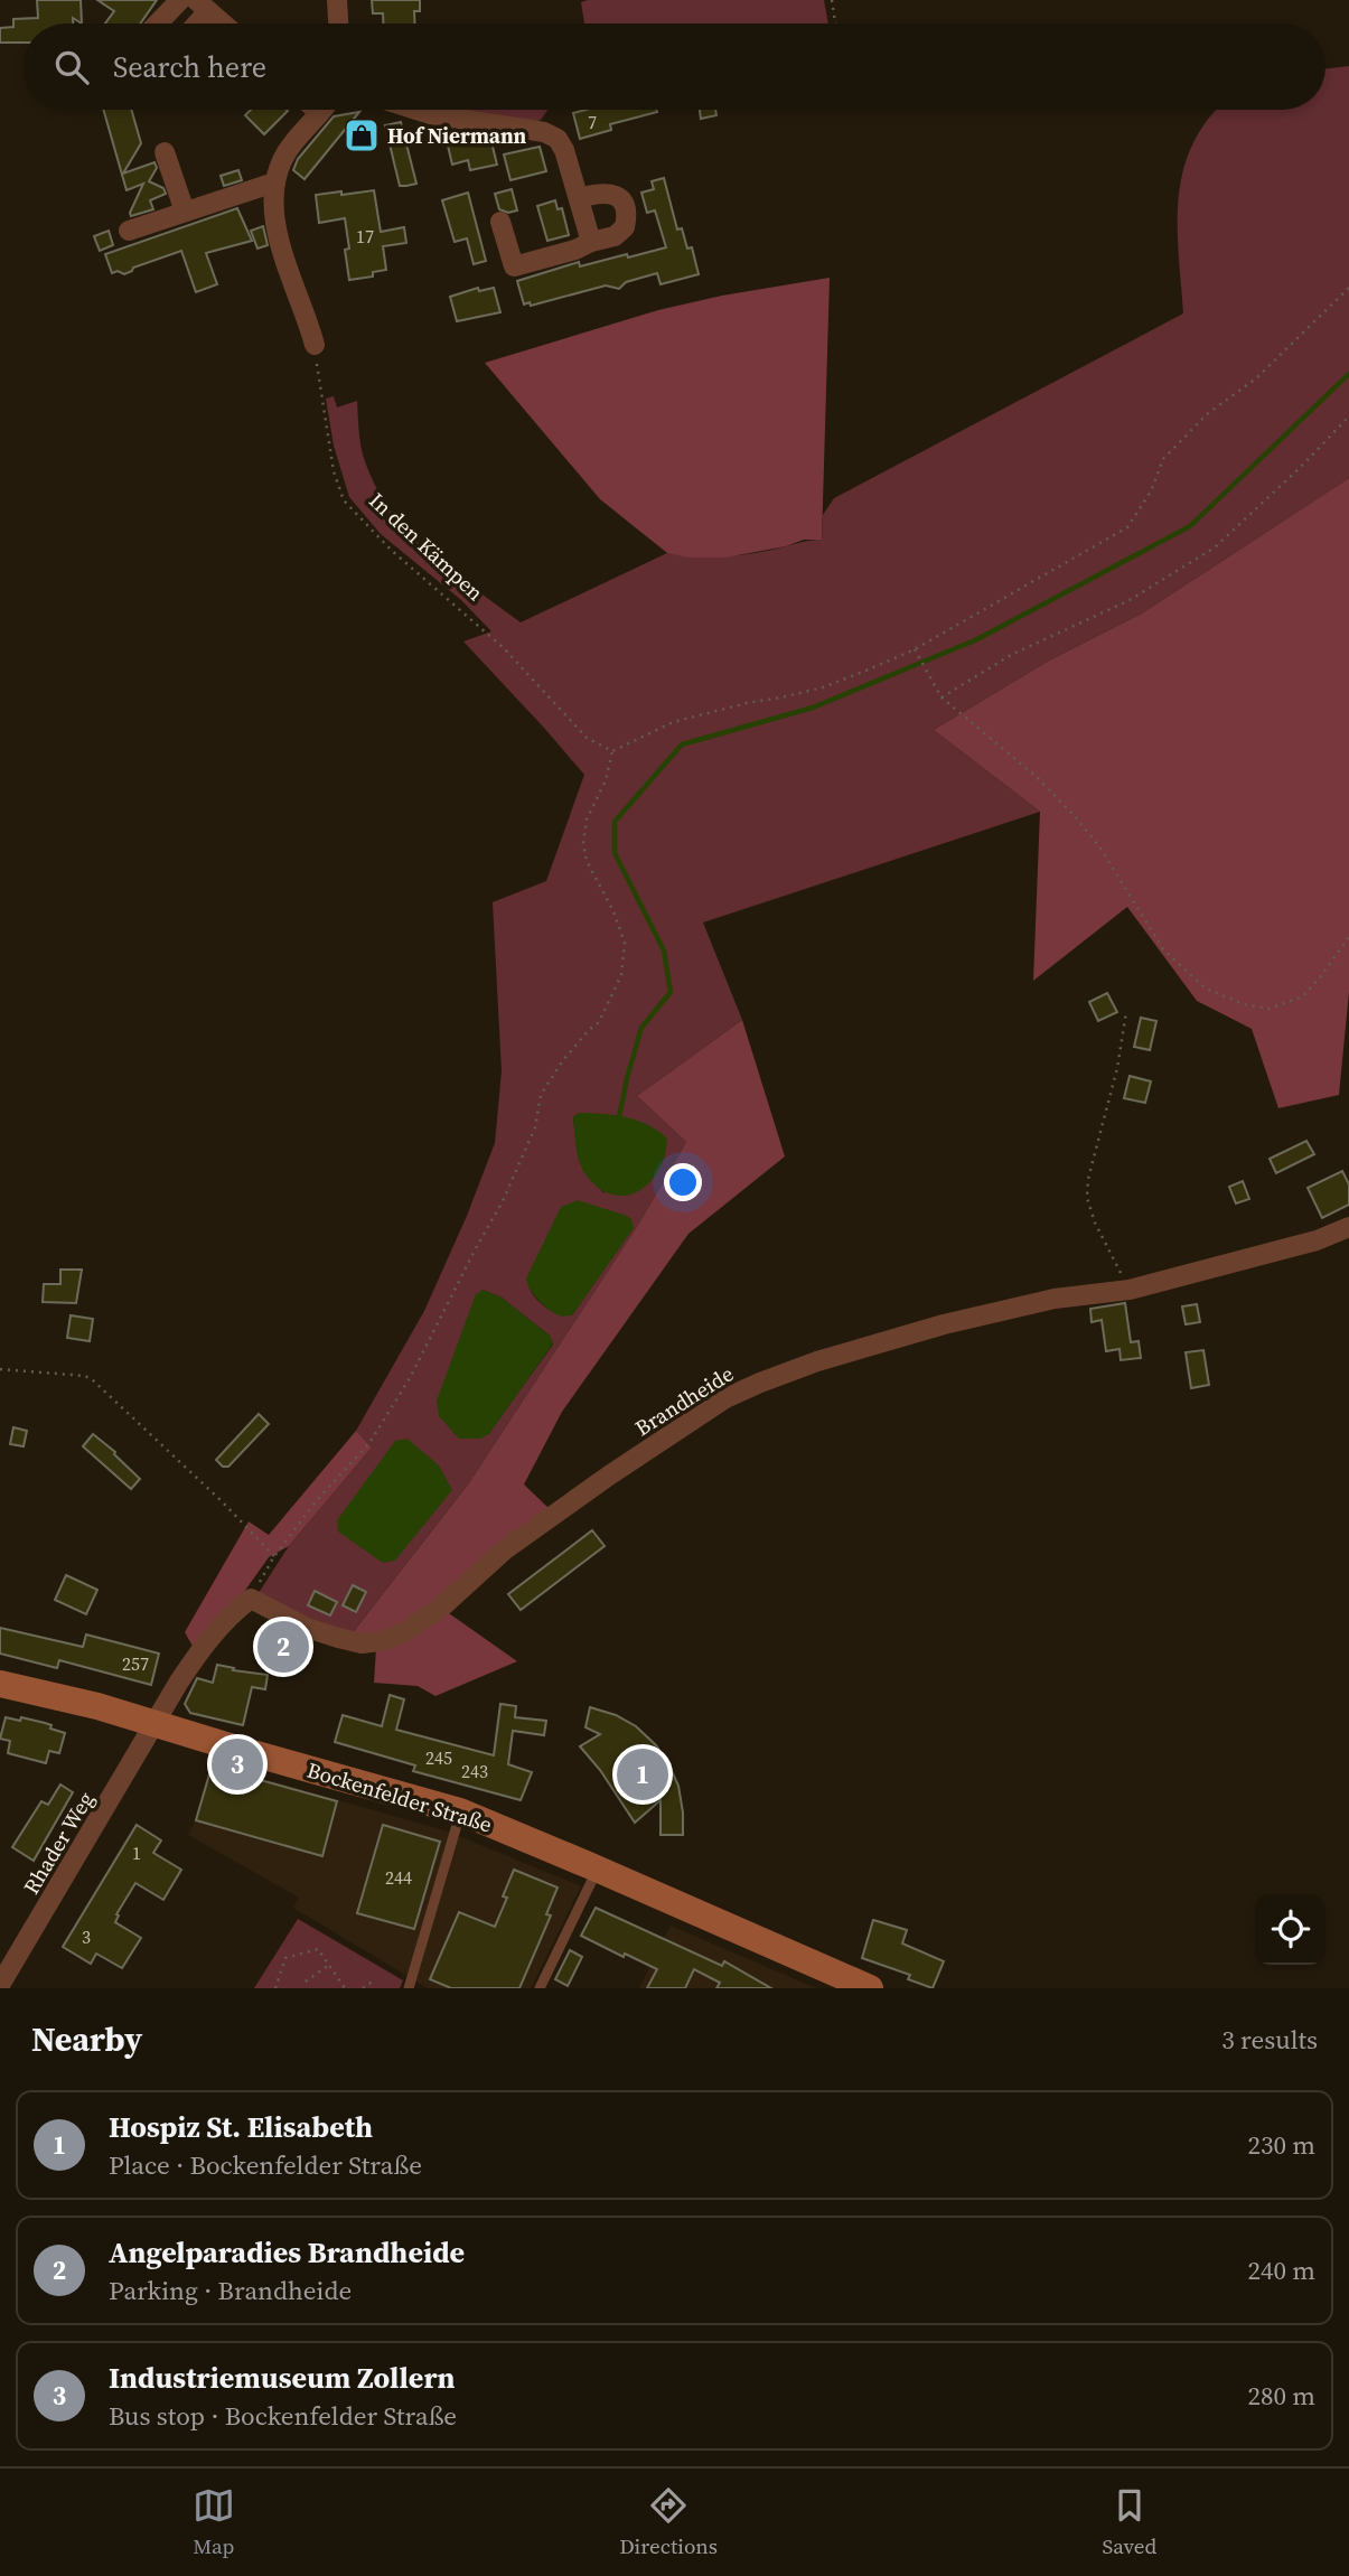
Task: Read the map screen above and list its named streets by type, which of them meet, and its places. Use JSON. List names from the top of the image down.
{
  "streets": {
    "main road": ["Bockenfelder Straße"],
    "street": ["Brandheide", "Rhader Weg"],
    "path": ["In den Kämpen"]
  },
  "crossings": [
    ["Bockenfelder Straße", "Rhader Weg"]
  ],
  "places": {
    "shop": ["Hof Niermann"]
  },
  "house_numbers": [
    "7",
    "17",
    "257",
    "245",
    "243",
    "1",
    "244",
    "3"
  ],
  "page": {
    "search": "Search here",
    "pins": ["2", "3", "1"],
    "heading": ["Nearby", "3 results"],
    "list": [
      {
        "mark": "1",
        "name": "Hospiz St. Elisabeth",
        "note": "Place · Bockenfelder Straße",
        "value": "230 m"
      },
      {
        "mark": "2",
        "name": "Angelparadies Brandheide",
        "note": "Parking · Brandheide",
        "value": "240 m"
      },
      {
        "mark": "3",
        "name": "Industriemuseum Zollern",
        "note": "Bus stop · Bockenfelder Straße",
        "value": "280 m"
      }
    ],
    "nav": ["Map", "Directions", "Saved"]
  }
}
